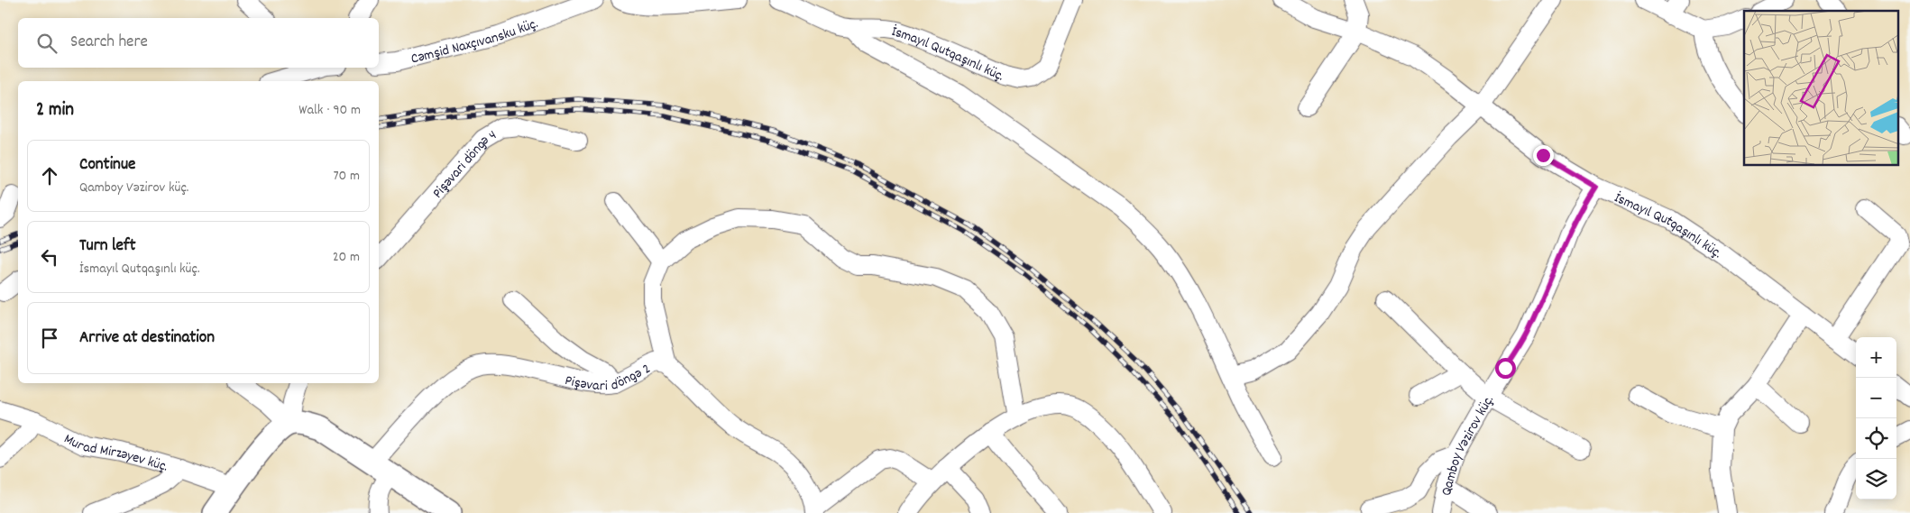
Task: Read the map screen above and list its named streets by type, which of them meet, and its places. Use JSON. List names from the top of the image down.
{
  "streets": {
    "street": [
      "Cəmşid Naxçıvansku küç.",
      "İsmayıl Qutqaşınlı küç.",
      "Pişəvari döngə 4",
      "Pişəvari döngə 2",
      "Qamboy Vəzirov küç.",
      "Murad Mirzəyev küç."
    ]
  },
  "crossings": [
    ["İsmayıl Qutqaşınlı küç.", "Qamboy Vəzirov küç."]
  ],
  "page": {
    "search": "Search here",
    "heading": ["2 min", "Walk · 90 m"],
    "list": [
      ["Continue", "Qamboy Vəzirov küç.", "70 m"],
      ["Turn left", "İsmayıl Qutqaşınlı küç.", "20 m"],
      "Arrive at destination"
    ],
    "map_buttons": ["+", "−"]
  }
}
